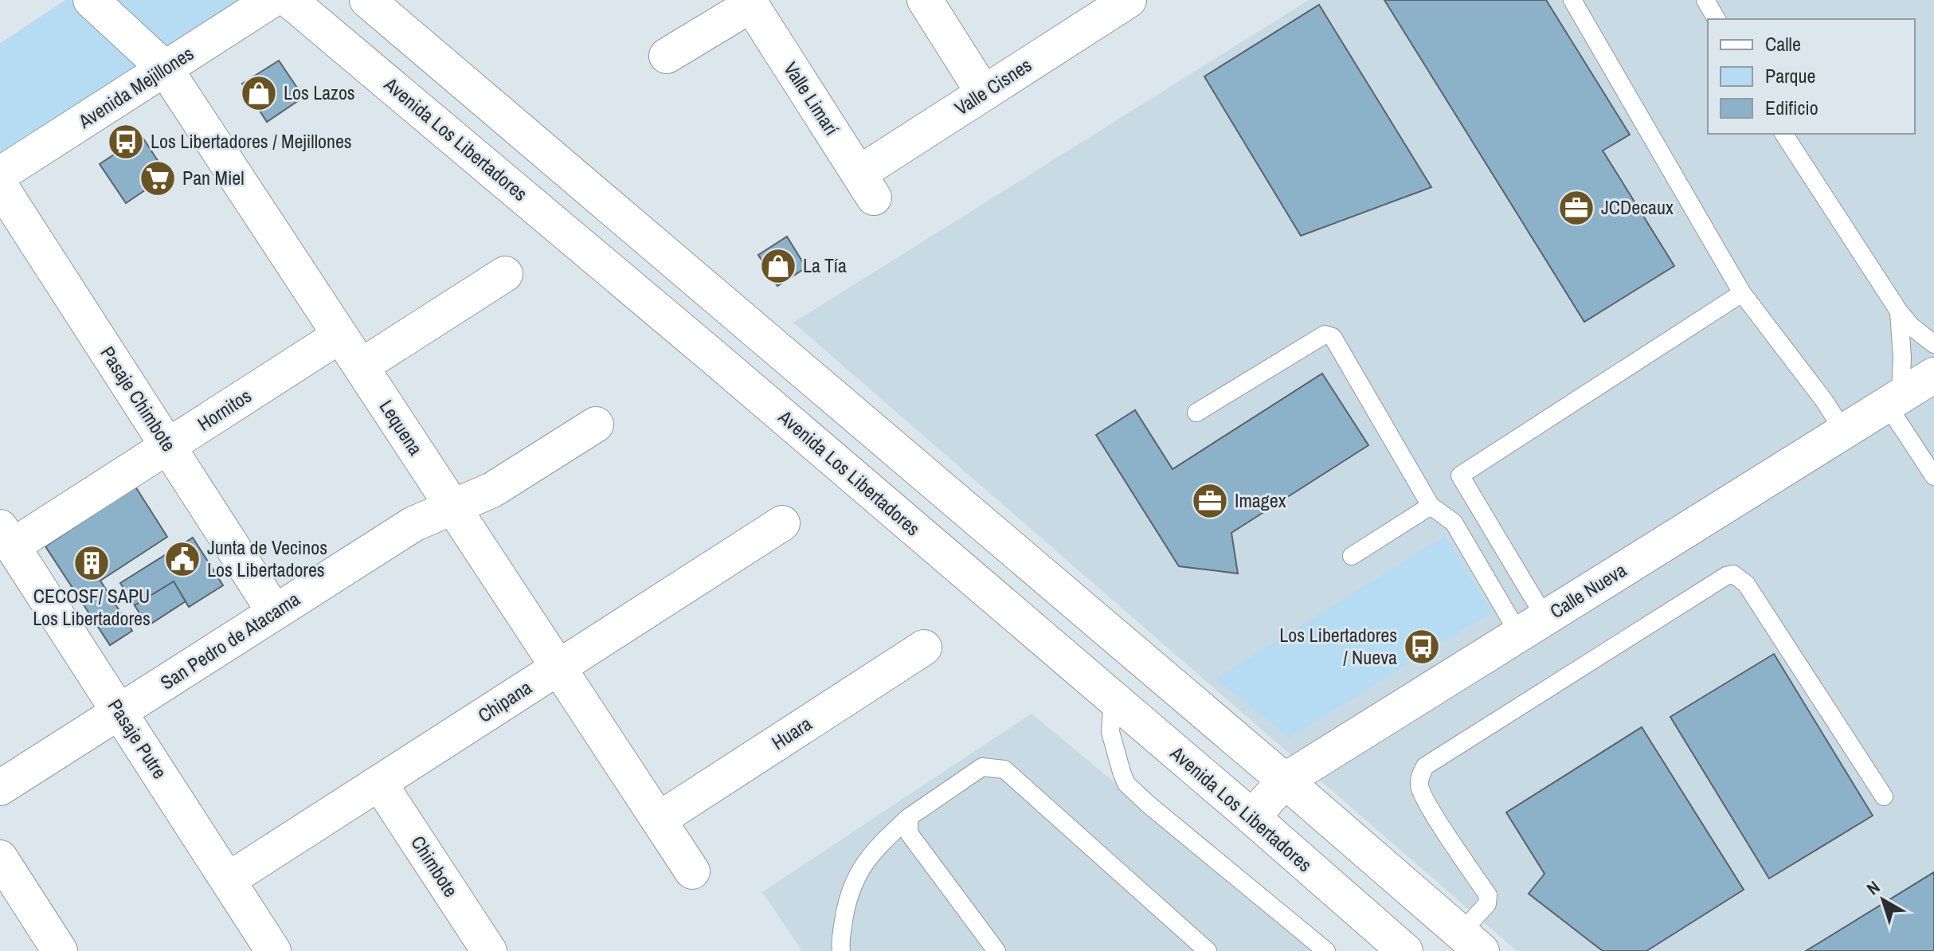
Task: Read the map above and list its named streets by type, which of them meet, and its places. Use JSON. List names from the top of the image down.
{
  "streets": {
    "street": [
      "Valle Cisnes",
      "Avenida Mejillones",
      "Valle Limarí",
      "Avenida Los Libertadores",
      "Pasaje Chimbote",
      "Hornitos",
      "Lequena",
      "Calle Nueva",
      "San Pedro de Atacama",
      "Chipana",
      "Huara",
      "Pasaje Putre",
      "Chimbote"
    ]
  },
  "crossings": [
    ["Valle Cisnes", "Valle Limarí"],
    ["Avenida Mejillones", "Lequena"],
    ["Avenida Los Libertadores", "Calle Nueva"],
    ["Pasaje Chimbote", "Hornitos"],
    ["Pasaje Chimbote", "San Pedro de Atacama"],
    ["Hornitos", "Lequena"],
    ["Hornitos", "Pasaje Putre"],
    ["Lequena", "San Pedro de Atacama"],
    ["Lequena", "Chipana"],
    ["Lequena", "Huara"],
    ["San Pedro de Atacama", "Pasaje Putre"],
    ["Chipana", "Pasaje Putre"],
    ["Chipana", "Chimbote"]
  ],
  "places": {
    "shop": ["Los Lazos", "La Tía"],
    "bus stop": ["Los Libertadores / Mejillones", "Los Libertadores / Nueva"],
    "supermarket": ["Pan Miel"],
    "office": ["JCDecaux", "Imagex"],
    "public building": ["Junta de Vecinos Los Libertadores"],
    "building": ["CECOSF/ SAPU Los Libertadores"]
  },
  "legend": ["Calle", "Parque", "Edificio"],
  "north": "top left"
}
